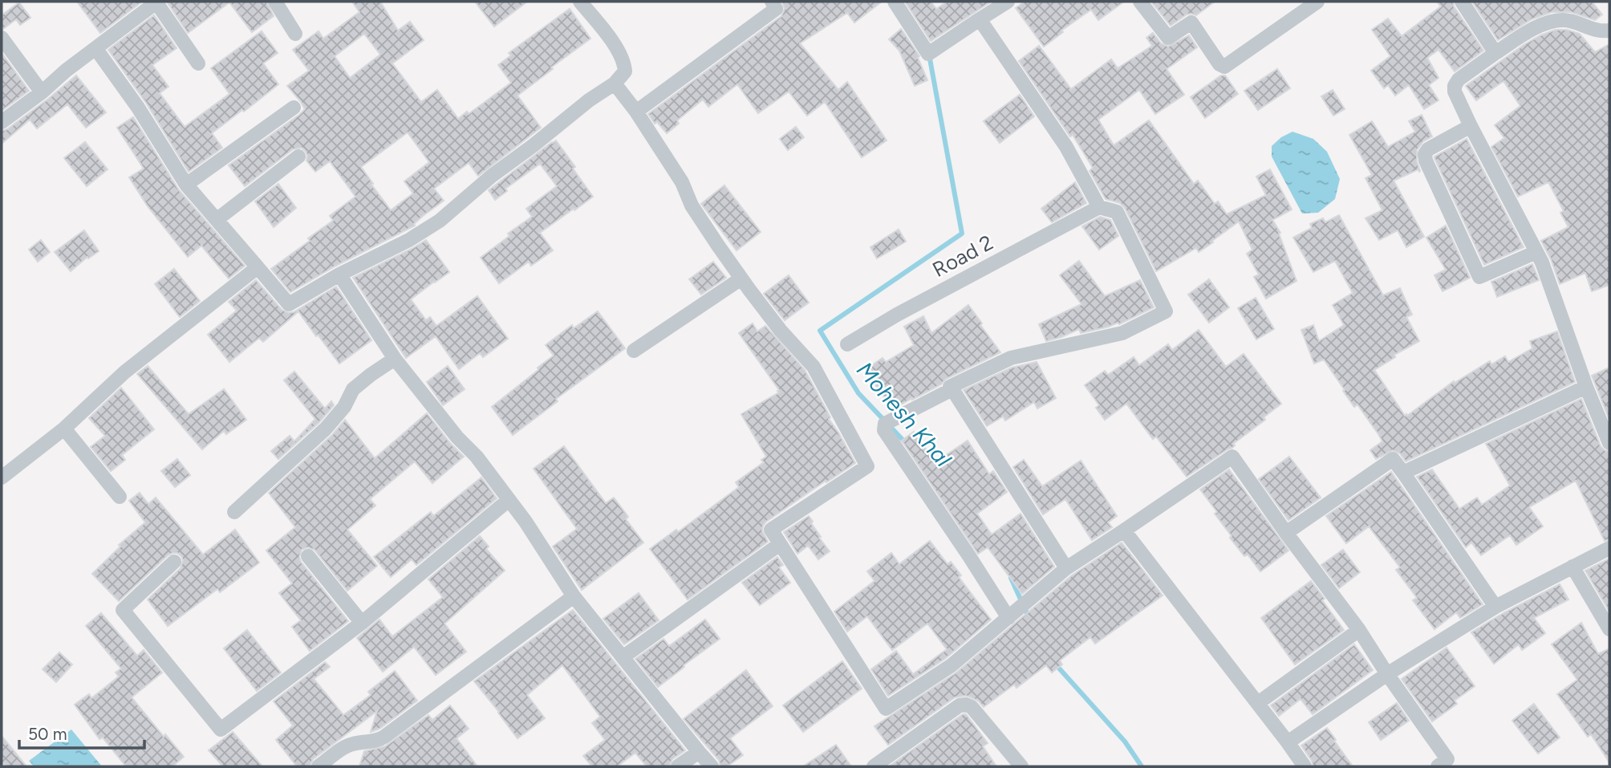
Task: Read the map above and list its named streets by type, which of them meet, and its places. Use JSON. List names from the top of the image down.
{
  "streets": {
    "street": ["Road 2"]
  },
  "water": ["Mohesh Khal"],
  "scale_bar": "50 m"
}
